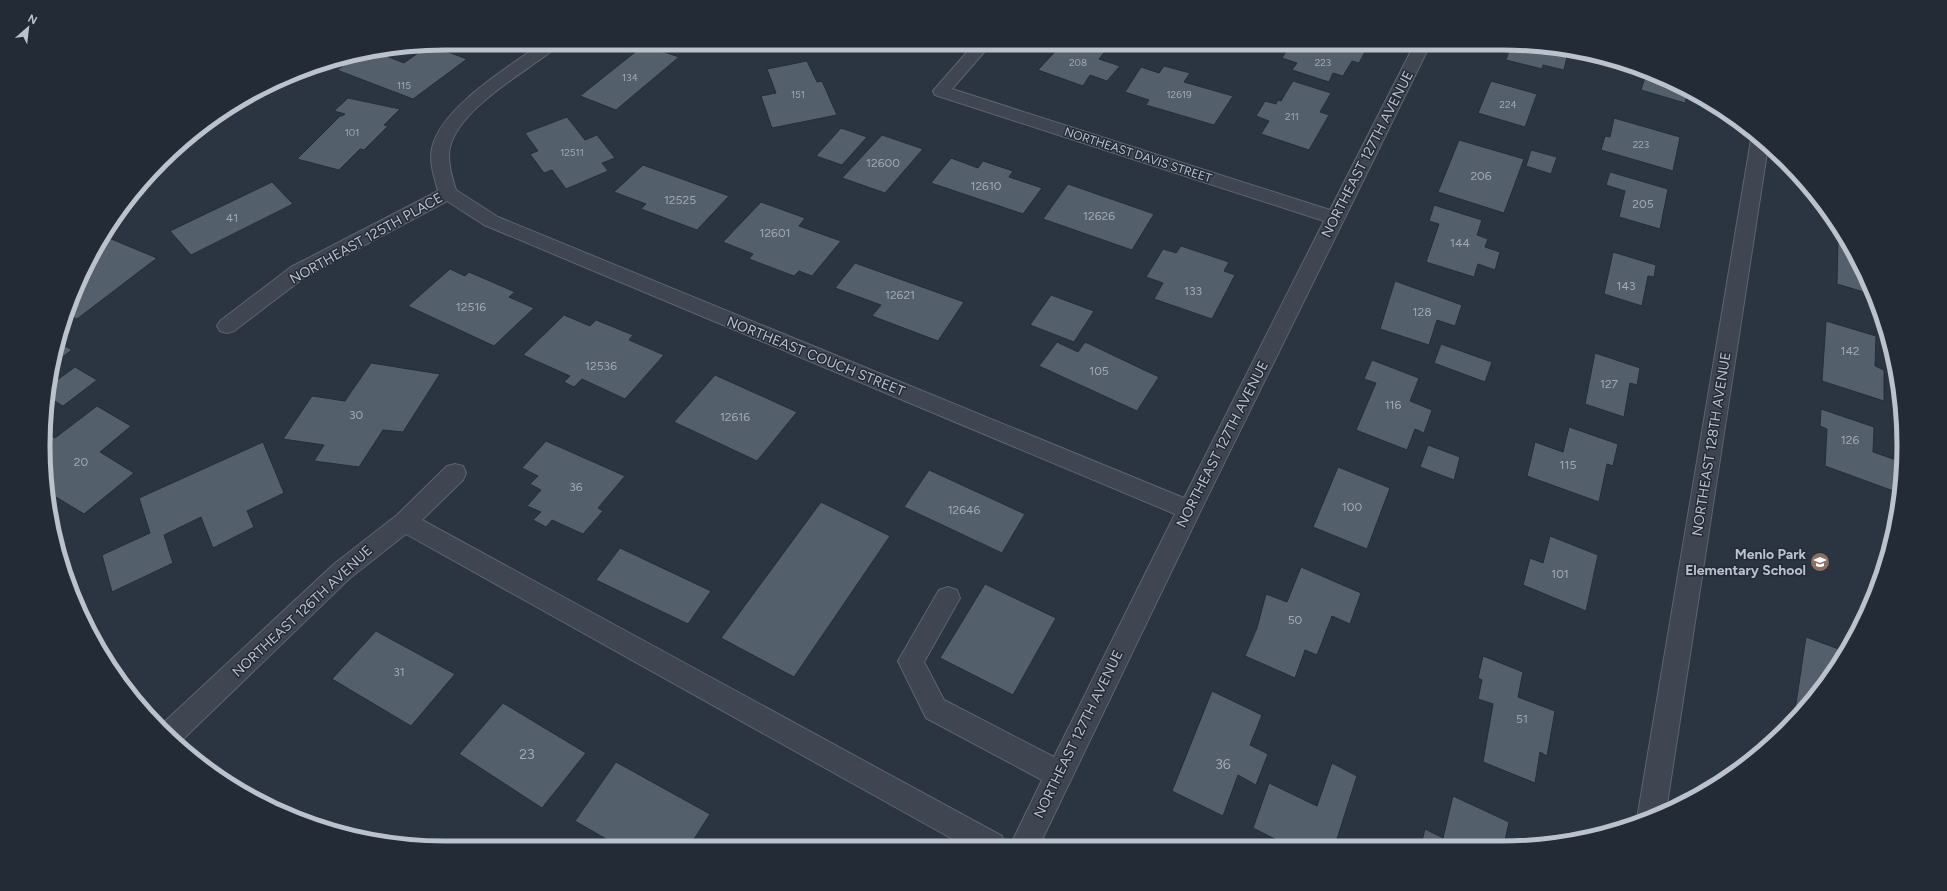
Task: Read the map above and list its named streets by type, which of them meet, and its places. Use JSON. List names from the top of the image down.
{
  "streets": {
    "street": [
      "NORTHEAST 127TH AVENUE",
      "NORTHEAST DAVIS STREET",
      "NORTHEAST 125TH PLACE",
      "NORTHEAST COUCH STREET",
      "NORTHEAST 128TH AVENUE",
      "NORTHEAST 126TH AVENUE"
    ]
  },
  "crossings": [
    ["NORTHEAST 127TH AVENUE", "NORTHEAST DAVIS STREET"],
    ["NORTHEAST 127TH AVENUE", "NORTHEAST COUCH STREET"],
    ["NORTHEAST 125TH PLACE", "NORTHEAST COUCH STREET"]
  ],
  "places": {
    "school or university": ["Menlo Park Elementary School"]
  },
  "house_numbers": [
    "208",
    "223",
    "134",
    "115",
    "151",
    "12619",
    "224",
    "211",
    "101",
    "223",
    "12511",
    "12600",
    "206",
    "12610",
    "12525",
    "205",
    "12626",
    "41",
    "12601",
    "144",
    "143",
    "133",
    "12621",
    "12516",
    "128",
    "142",
    "12536",
    "105",
    "127",
    "116",
    "30",
    "12616",
    "126",
    "20",
    "115",
    "36",
    "100",
    "12646",
    "101",
    "50",
    "31",
    "51",
    "23",
    "36"
  ],
  "north": "top right"
}
